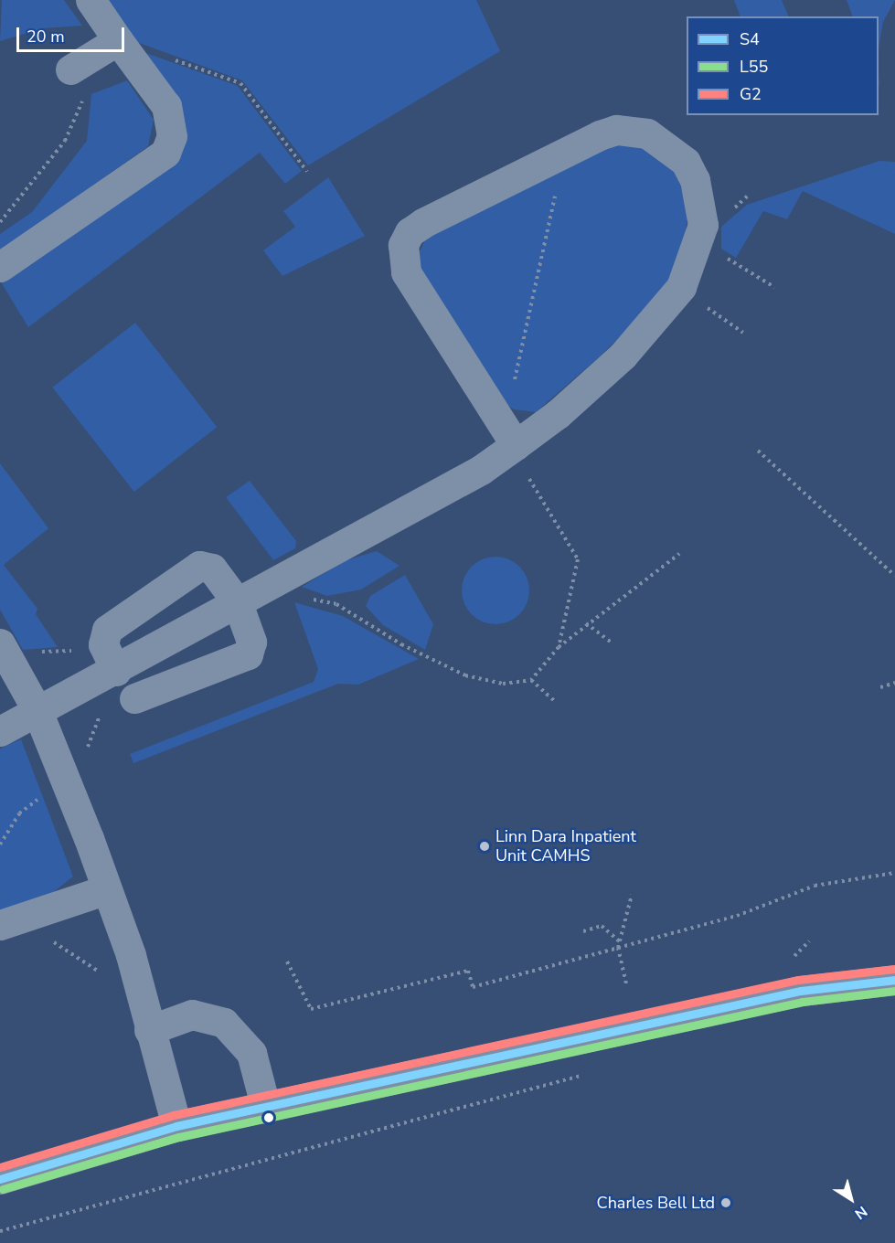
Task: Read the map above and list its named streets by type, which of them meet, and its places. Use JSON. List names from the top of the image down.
{
  "places": ["Linn Dara Inpatient Unit CAMHS", "Charles Bell Ltd"],
  "lines": ["transit line G2", "transit line S4", "transit line L55"],
  "legend": ["S4", "L55", "G2"],
  "scale_bar": "20 m",
  "north": "bottom right"
}
